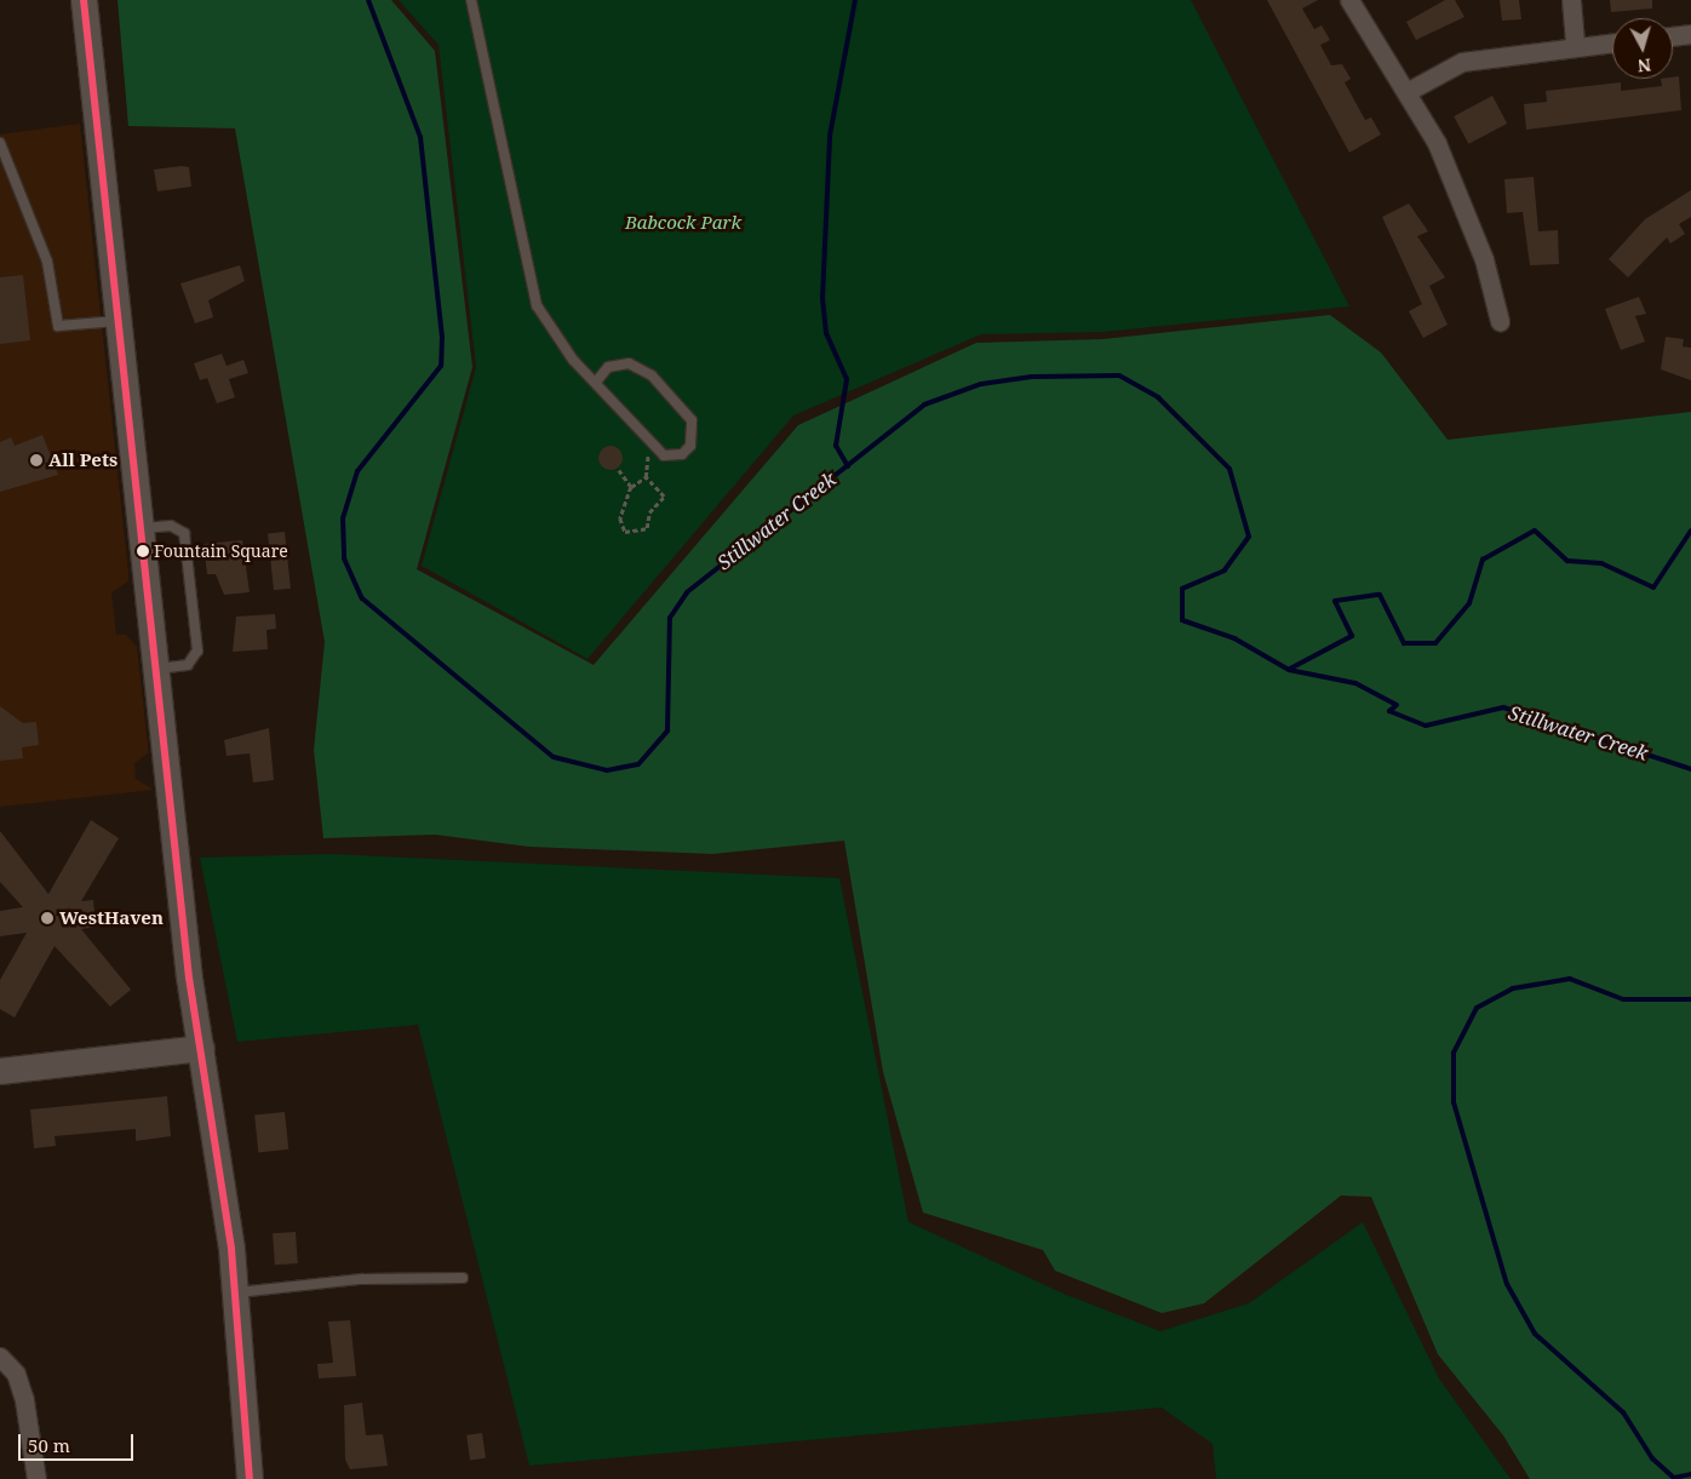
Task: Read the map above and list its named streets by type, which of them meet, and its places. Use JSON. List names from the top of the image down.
{
  "water": ["Stillwater Creek"],
  "parks": ["Babcock Park"],
  "places": ["All Pets", "Fountain Square", "WestHaven"],
  "scale_bar": "50 m",
  "north": "bottom"
}
